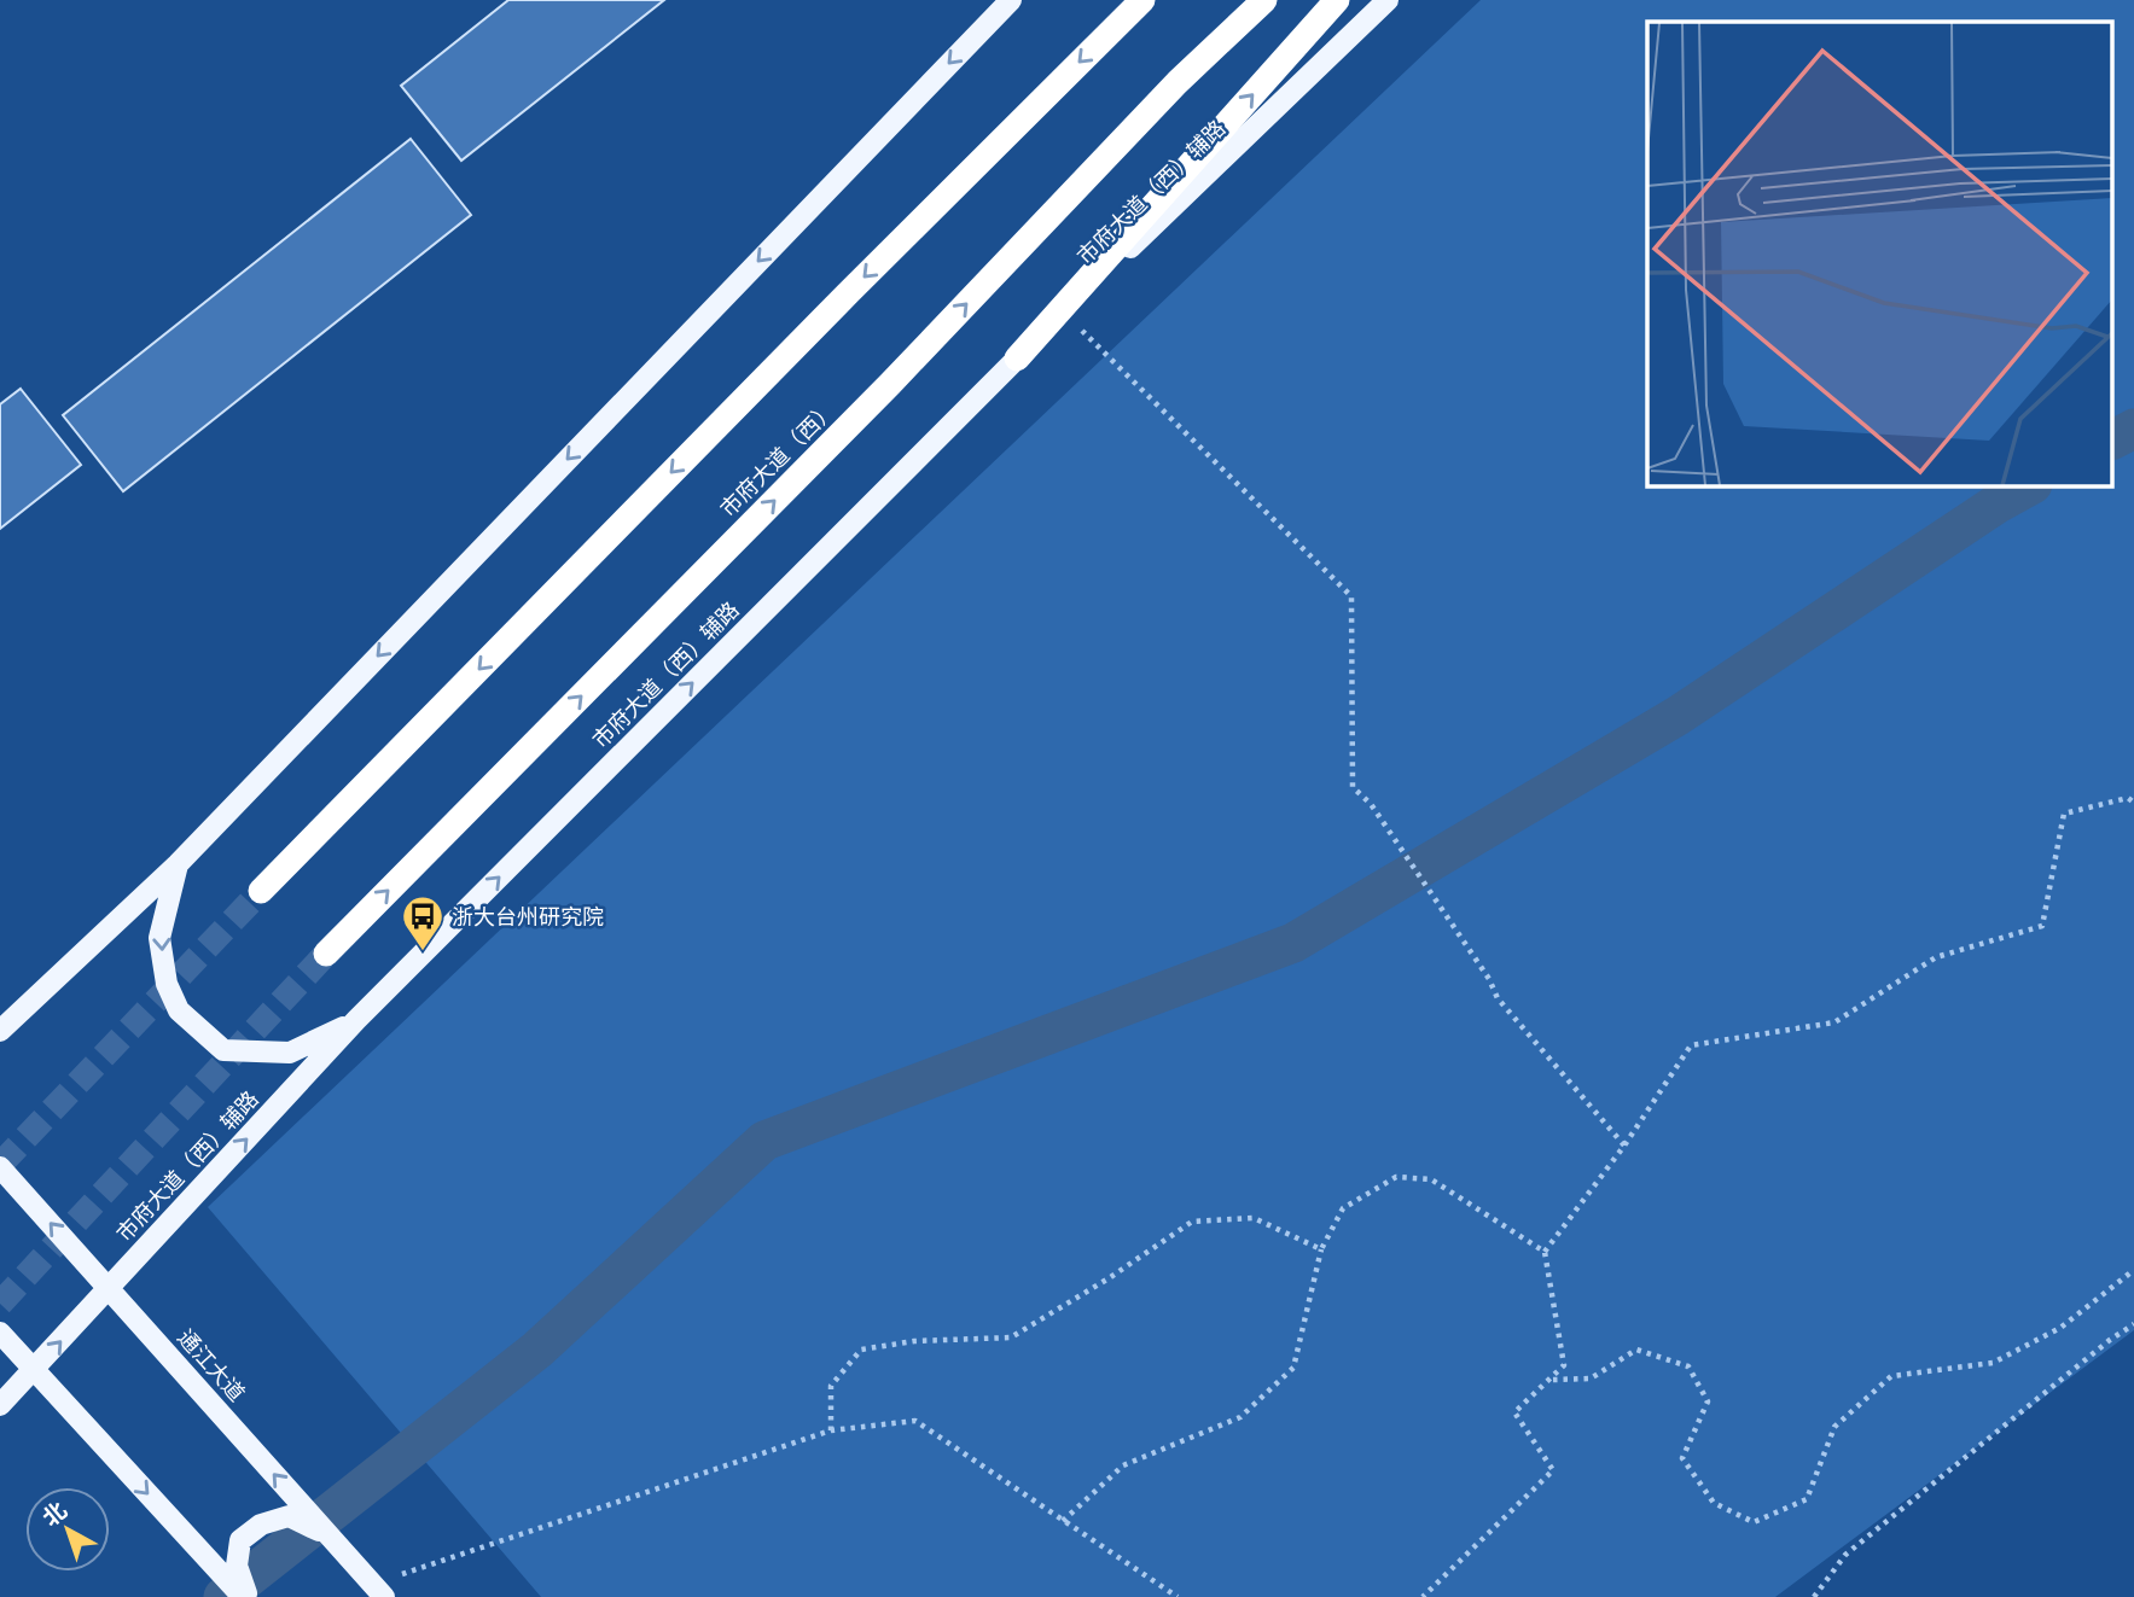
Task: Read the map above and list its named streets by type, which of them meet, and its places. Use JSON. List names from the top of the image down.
{
  "streets": {
    "highway": ["市府大道（西）"],
    "main road": ["市府大道（西）辅路", "通江大道"]
  },
  "crossings": [
    ["市府大道（西）辅路", "通江大道"]
  ],
  "one_way": ["市府大道（西）辅路"],
  "places": {
    "bus stop": ["浙大台州研究院"]
  },
  "north": "top left"
}
